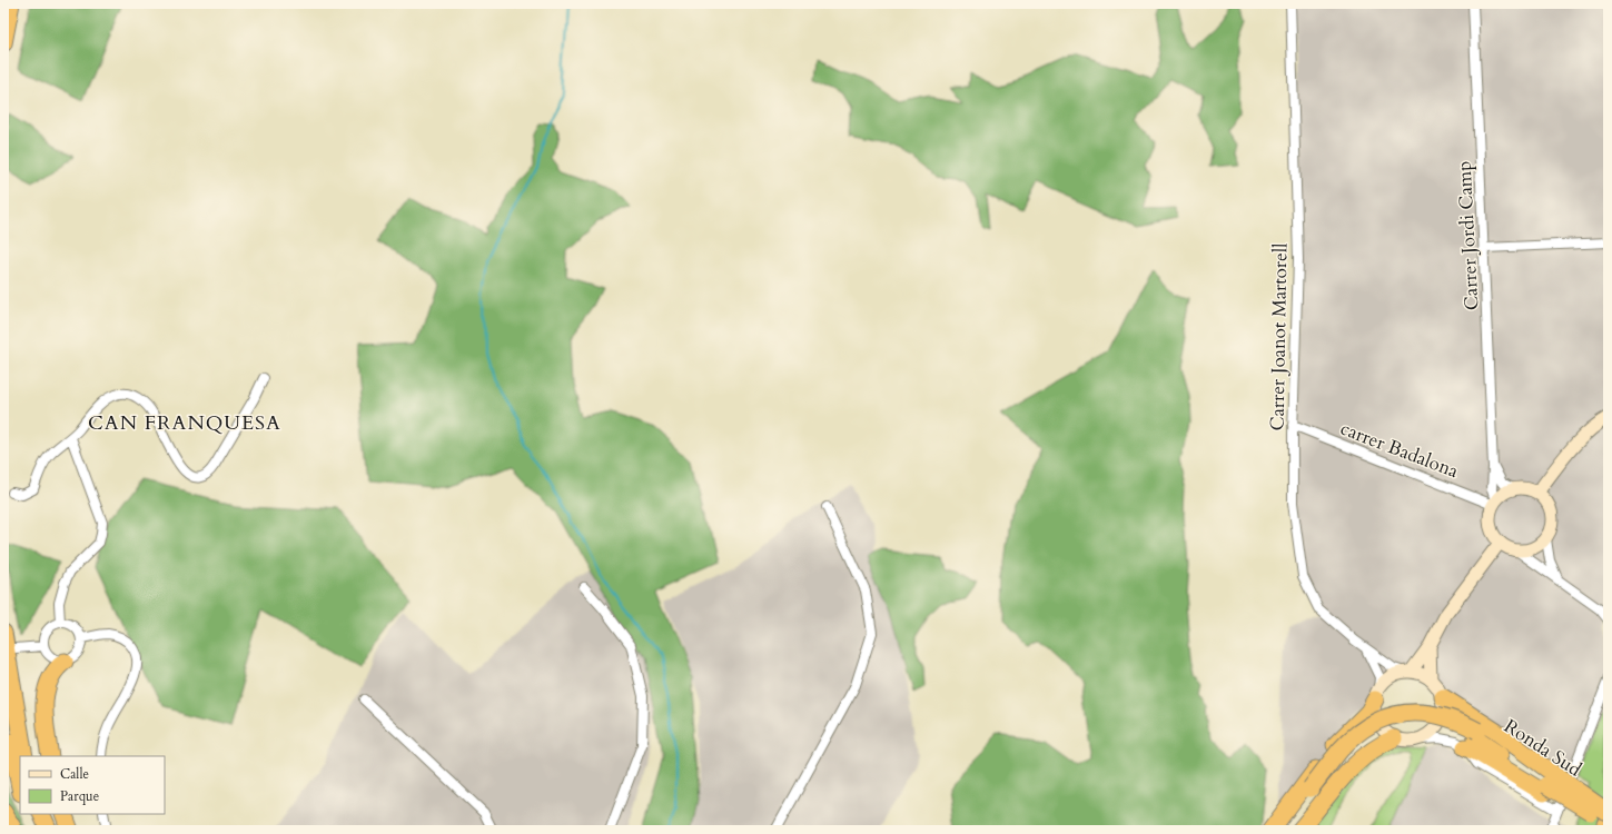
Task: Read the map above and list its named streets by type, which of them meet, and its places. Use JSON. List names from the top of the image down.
{
  "streets": {
    "highway": ["Ronda Sud"],
    "street": ["Carrer Jordi Camp", "Carrer Joanot Martorell", "carrer Badalona"]
  },
  "crossings": [
    ["Carrer Jordi Camp", "carrer Badalona"],
    ["Carrer Joanot Martorell", "carrer Badalona"]
  ],
  "districts": ["CAN FRANQUESA"],
  "legend": ["Calle", "Parque"]
}
